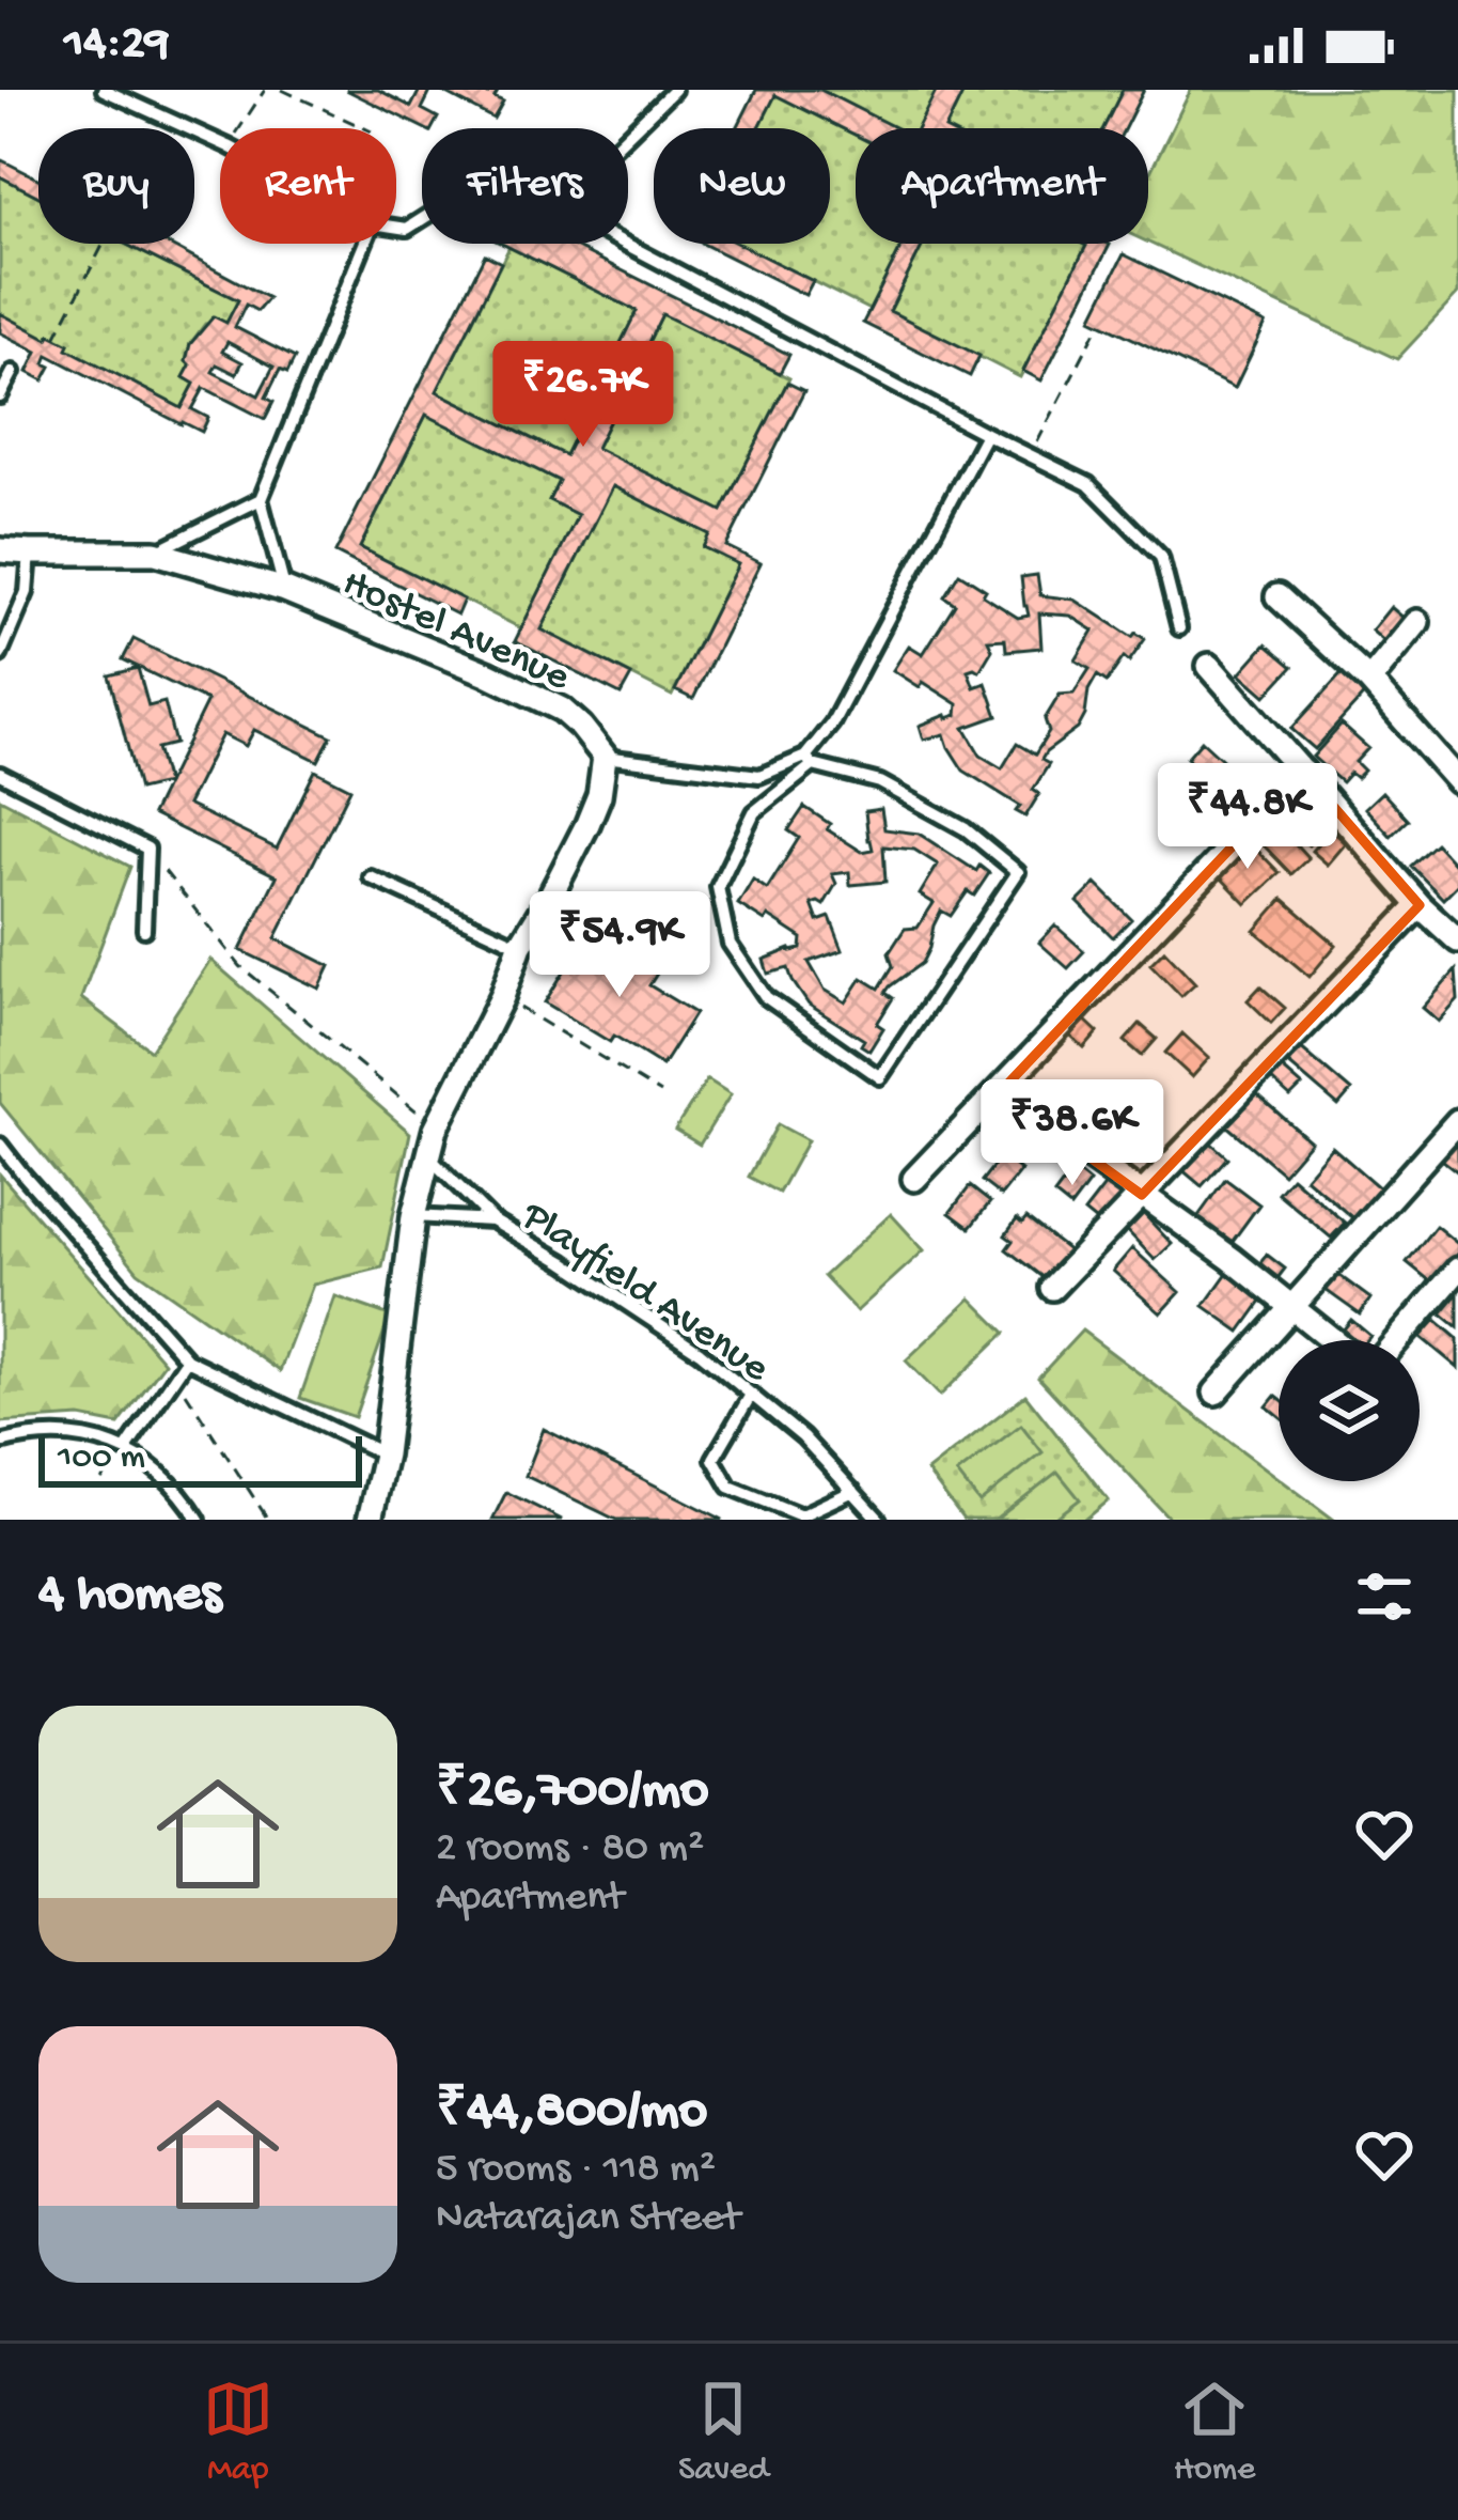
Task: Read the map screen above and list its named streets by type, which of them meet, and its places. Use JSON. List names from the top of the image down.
{
  "streets": {
    "street": ["Hostel Avenue"],
    "lane": ["Playfield Avenue"]
  },
  "scale_bar": "100 m",
  "page": {
    "status": "14:29",
    "chip": [
      "Buy",
      "Rent",
      "Filters",
      "New",
      "Apartment"
    ],
    "price": [
      "₹26.7K",
      "₹44.8K",
      "₹54.9K",
      "₹38.6K"
    ],
    "scale": "100 m",
    "heading": "4 homes",
    "list": [
      {
        "name": "₹26,700/mo",
        "note": "2 rooms · 80 m² · Apartment"
      },
      {
        "name": "₹44,800/mo",
        "note": "5 rooms · 118 m² · Natarajan Street"
      }
    ],
    "tabs": ["Map", "Saved", "Home"]
  }
}
